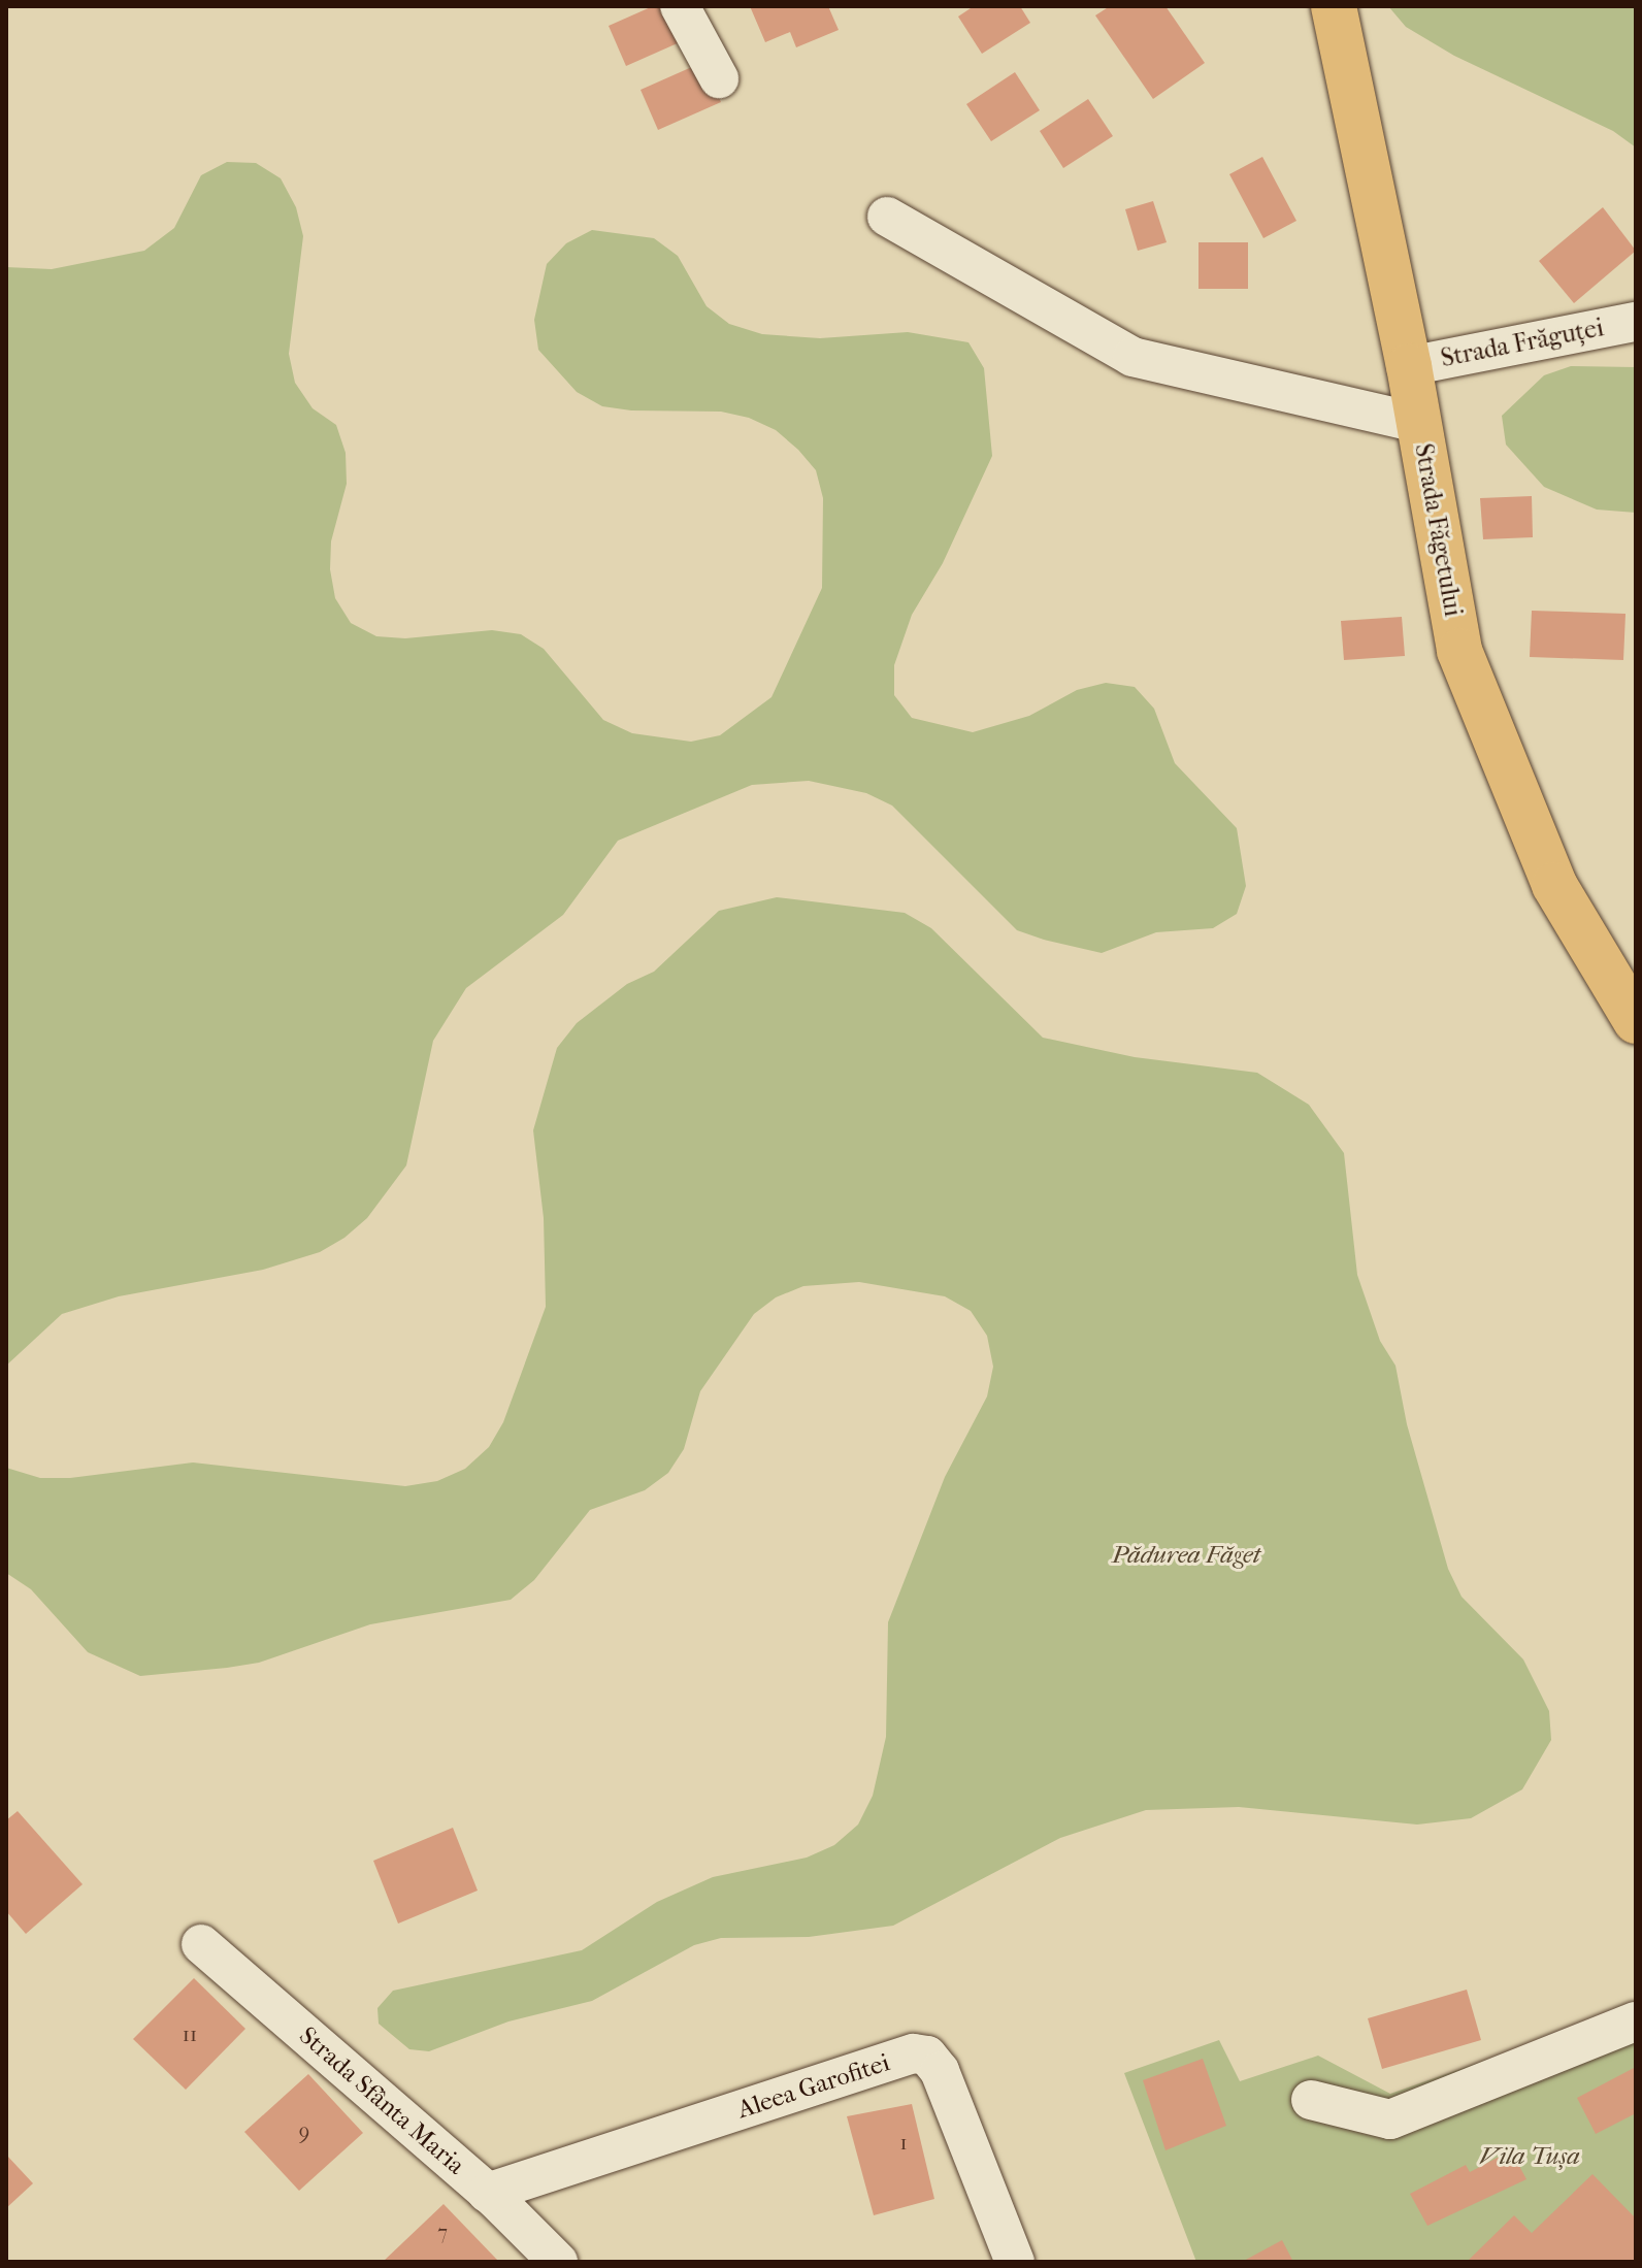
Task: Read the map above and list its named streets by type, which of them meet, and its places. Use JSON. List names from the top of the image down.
{
  "streets": {
    "main road": ["Strada Făgetului"],
    "street": ["Strada Frăguței", "Aleea Garofitei", "Strada Sfânta Maria"]
  },
  "crossings": [
    ["Strada Frăguței", "Strada Făgetului"],
    ["Aleea Garofitei", "Strada Sfânta Maria"]
  ],
  "parks": ["Pădurea Făget", "Vila Tușa"],
  "house_numbers": [
    "11",
    "9",
    "1",
    "7"
  ]
}
